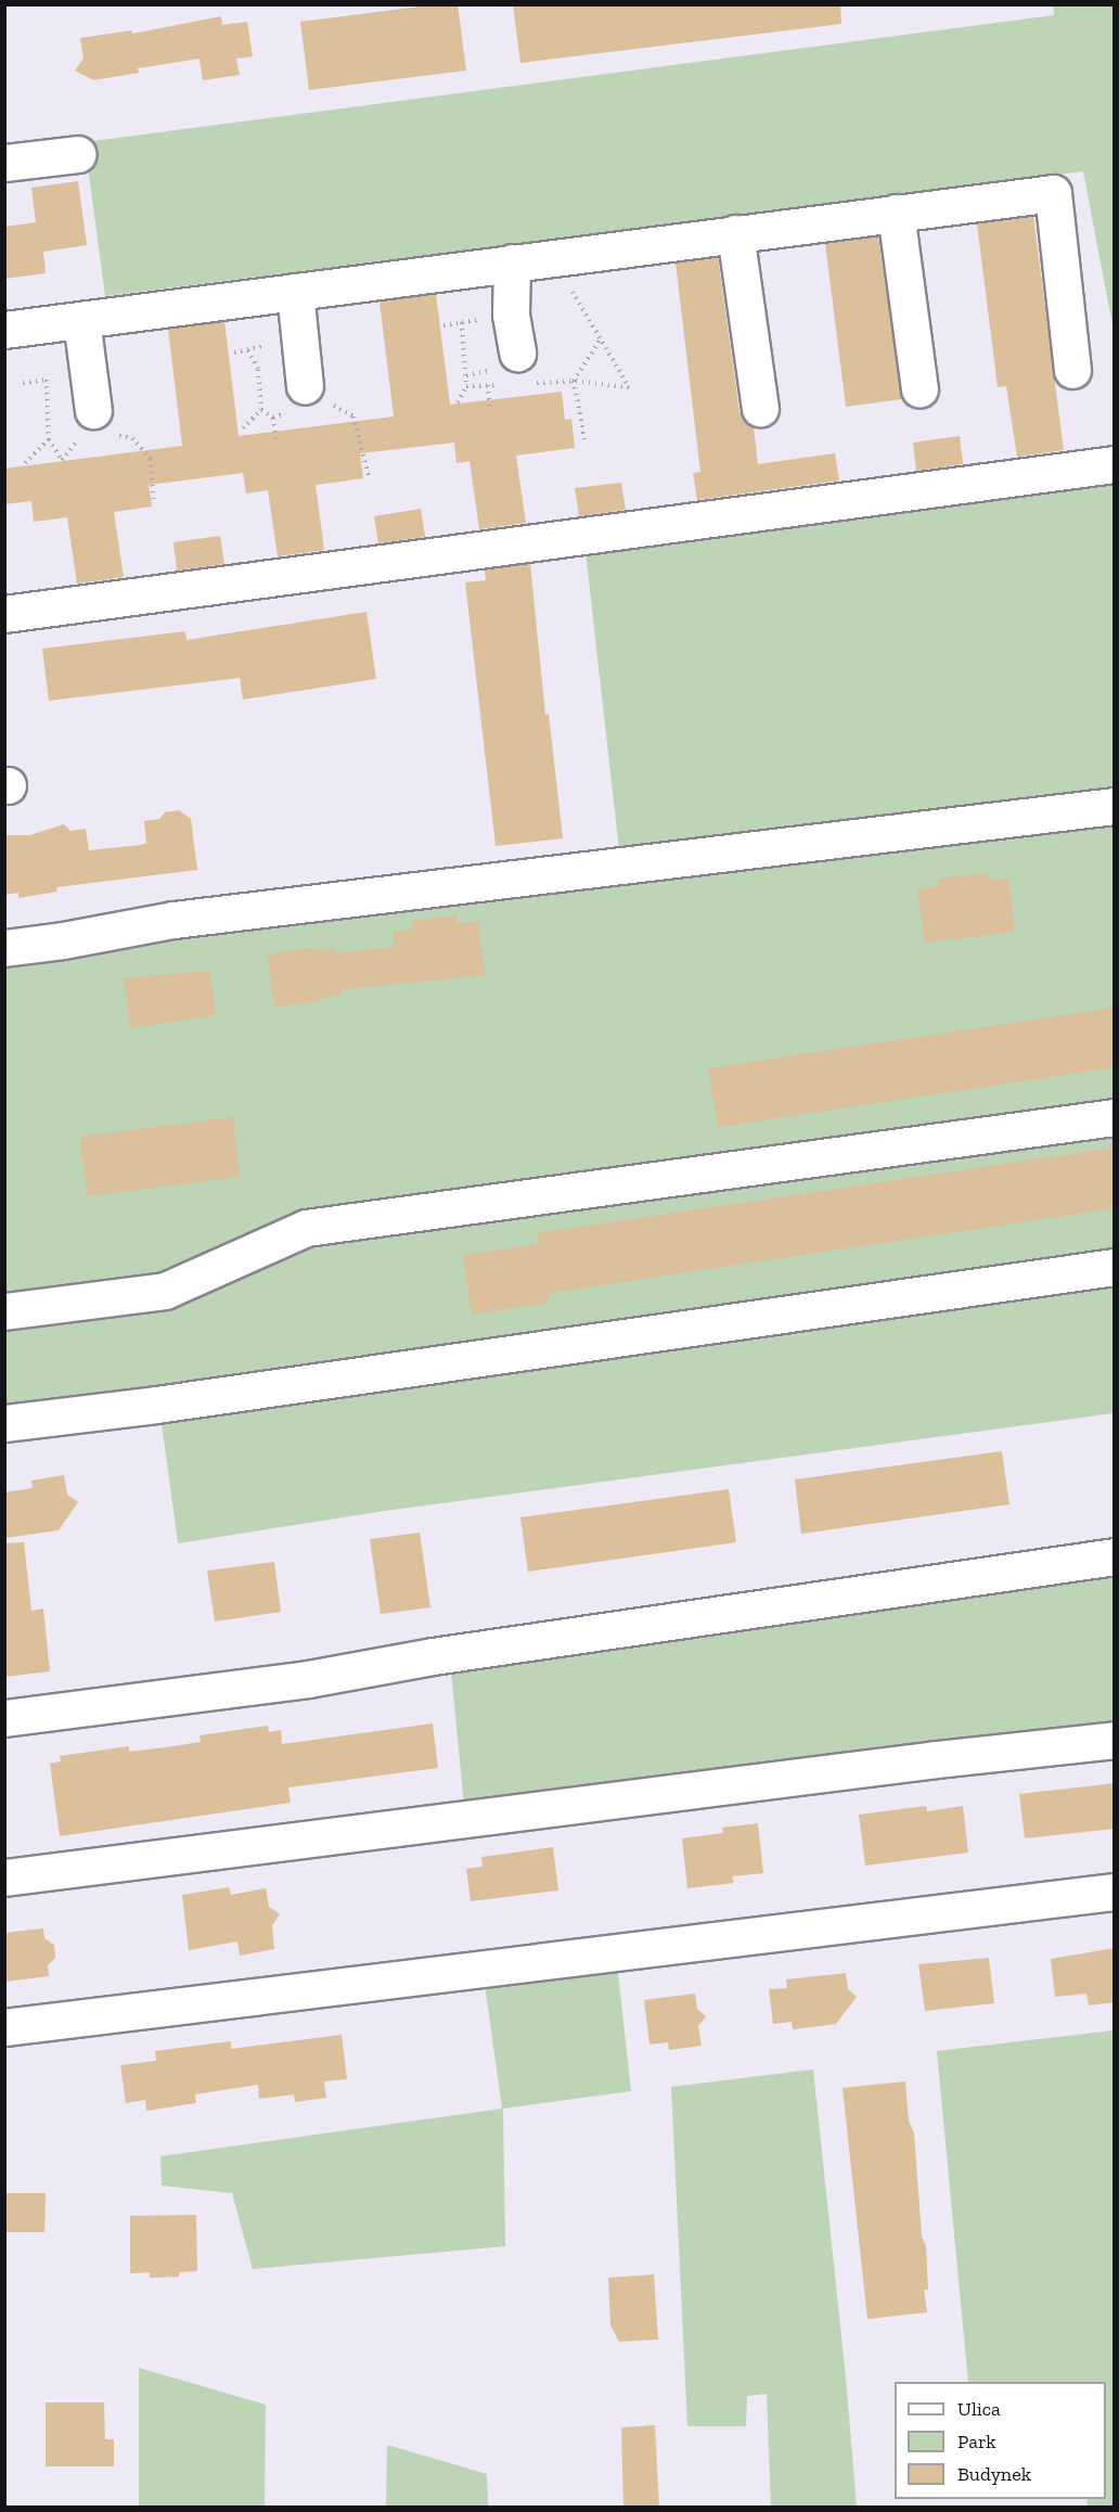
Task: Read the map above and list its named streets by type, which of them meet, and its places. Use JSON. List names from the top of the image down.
{
  "legend": ["Ulica", "Park", "Budynek"]
}
